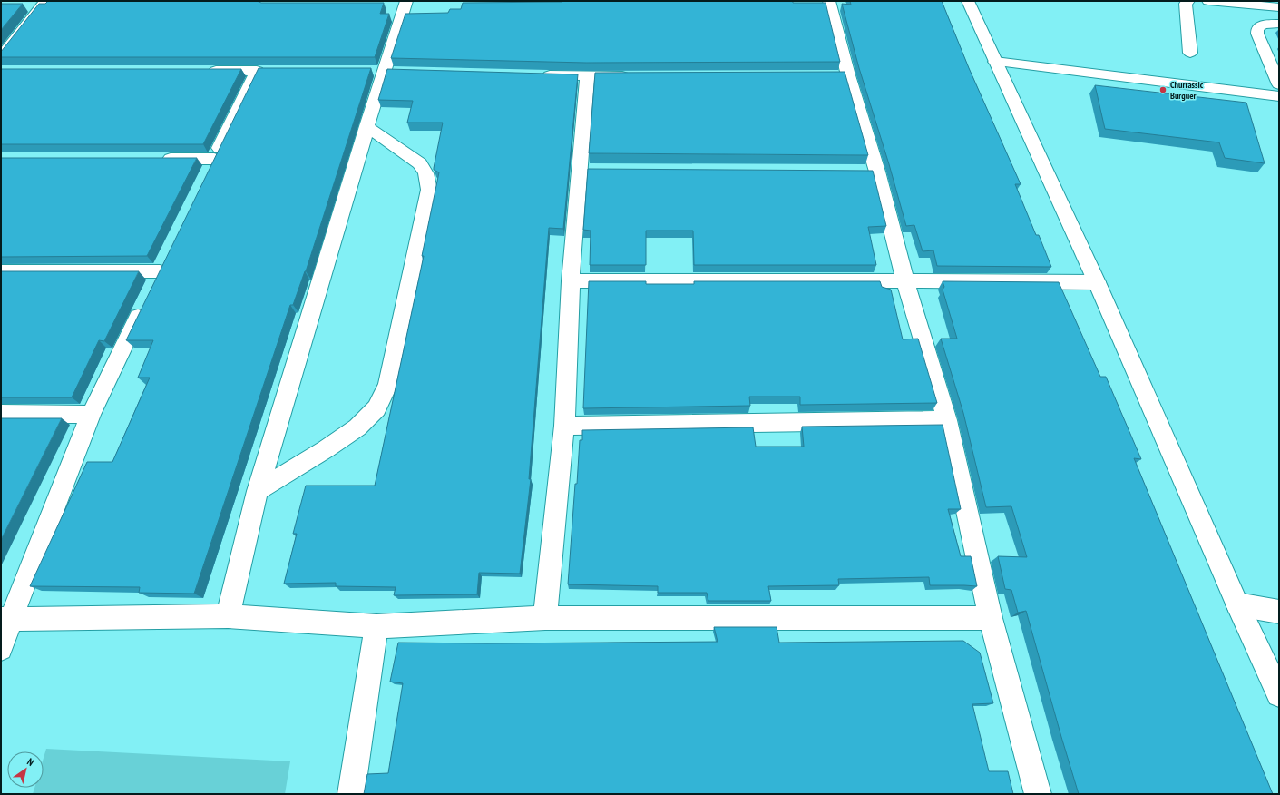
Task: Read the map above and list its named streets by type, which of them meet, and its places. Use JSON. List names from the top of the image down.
{
  "places": ["Churrassic Burguer"],
  "north": "top right"
}
